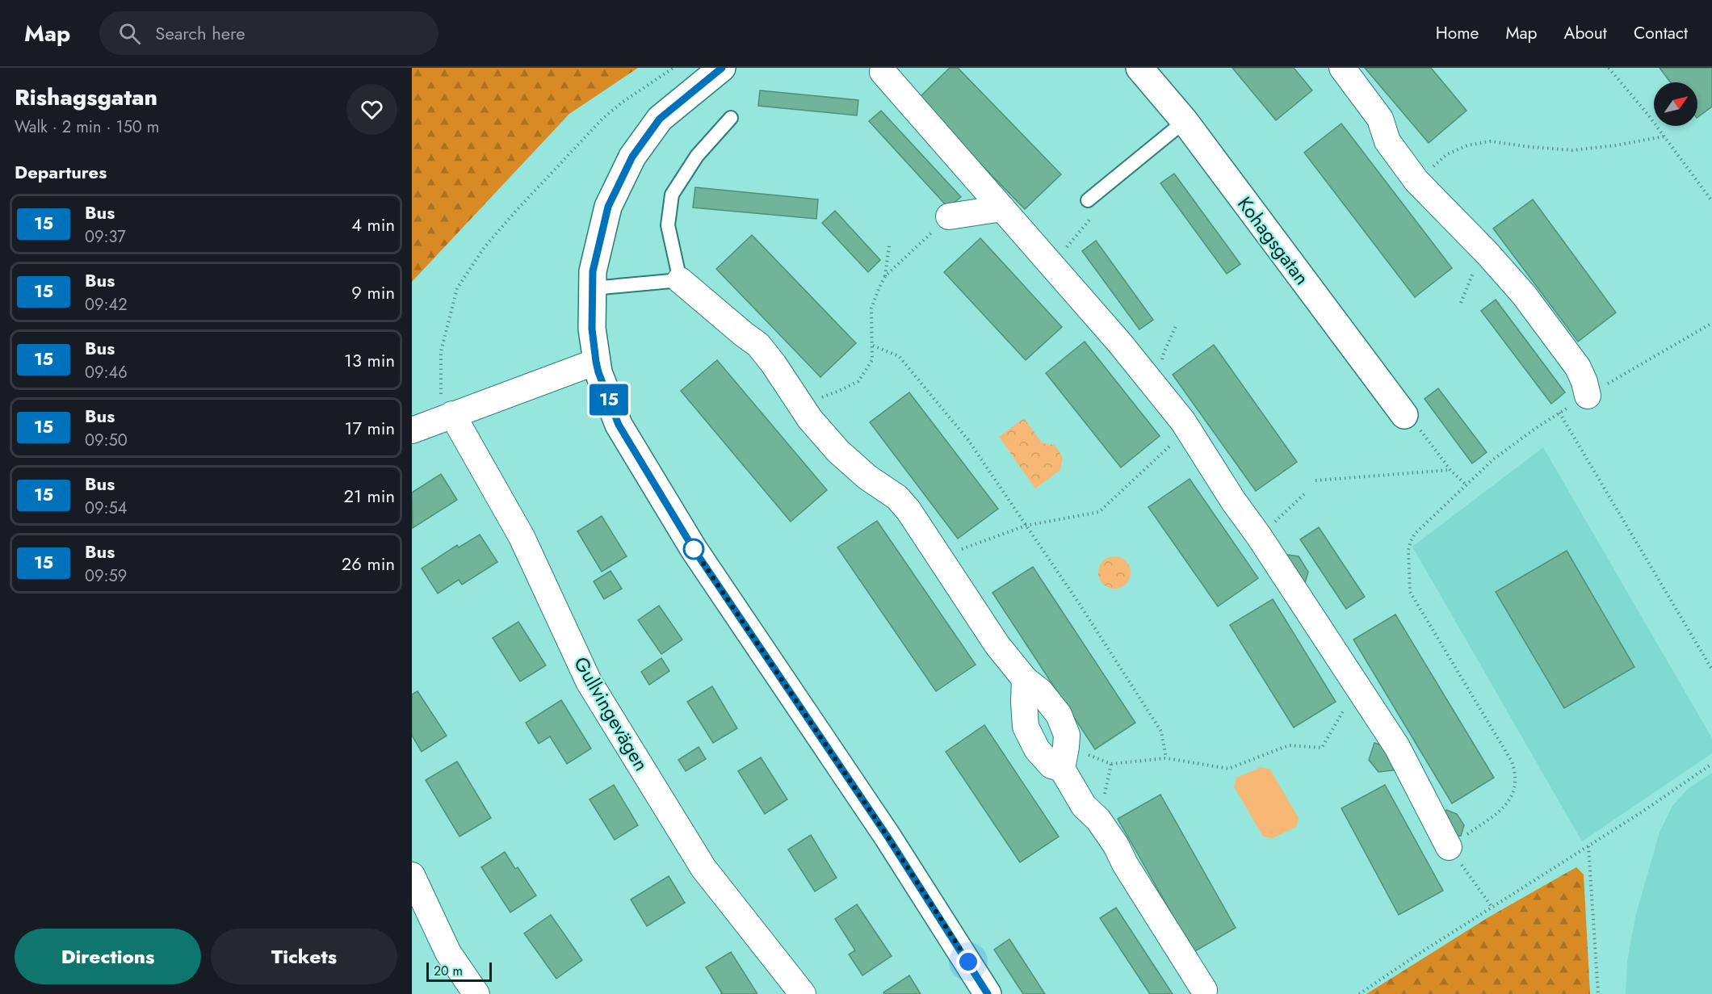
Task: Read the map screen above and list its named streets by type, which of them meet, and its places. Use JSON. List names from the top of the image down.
{
  "streets": {
    "street": ["Kohagsgatan", "Gullvingevägen"]
  },
  "lines": ["bus line 15"],
  "scale_bar": "20 m",
  "north": "top right",
  "page": {
    "header": "Map",
    "search": "Search here",
    "nav": [
      "Home",
      "Map",
      "About",
      "Contact"
    ],
    "heading": [
      ["Rishagsgatan", "Walk · 2 min · 150 m"],
      "Departures"
    ],
    "on_map": "15",
    "list": [
      {
        "mark": "15",
        "name": "Bus",
        "note": "09:37",
        "value": "4 min"
      },
      {
        "mark": "15",
        "name": "Bus",
        "note": "09:42",
        "value": "9 min"
      },
      {
        "mark": "15",
        "name": "Bus",
        "note": "09:46",
        "value": "13 min"
      },
      {
        "mark": "15",
        "name": "Bus",
        "note": "09:50",
        "value": "17 min"
      },
      {
        "mark": "15",
        "name": "Bus",
        "note": "09:54",
        "value": "21 min"
      },
      {
        "mark": "15",
        "name": "Bus",
        "note": "09:59",
        "value": "26 min"
      }
    ],
    "buttons": ["Directions", "Tickets"],
    "scale": "20 m"
  }
}
